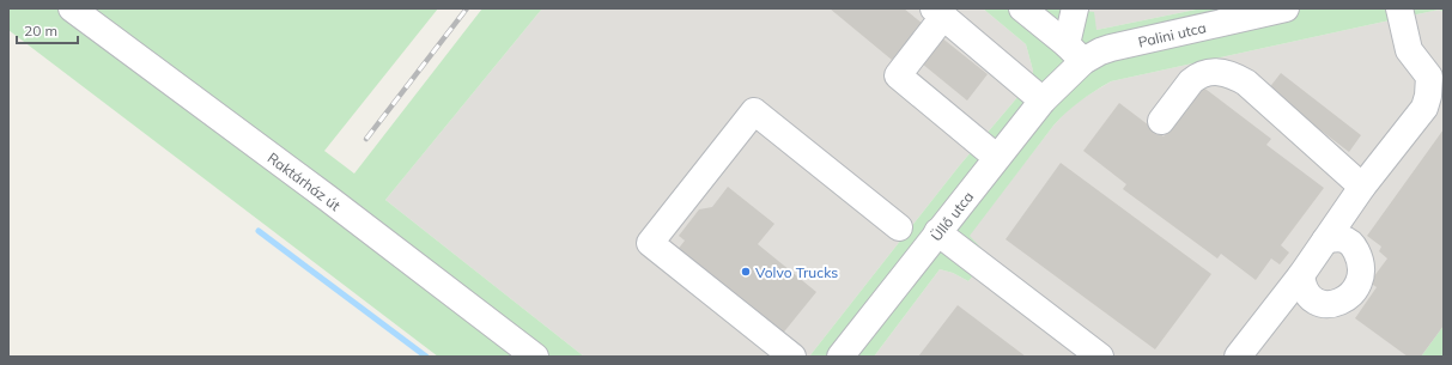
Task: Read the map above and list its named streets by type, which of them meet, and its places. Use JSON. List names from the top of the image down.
{
  "streets": {
    "street": ["Palini utca", "Raktárház út", "Üllő utca"]
  },
  "crossings": [
    ["Palini utca", "Üllő utca"]
  ],
  "places": ["Volvo Trucks"],
  "scale_bar": "20 m"
}
